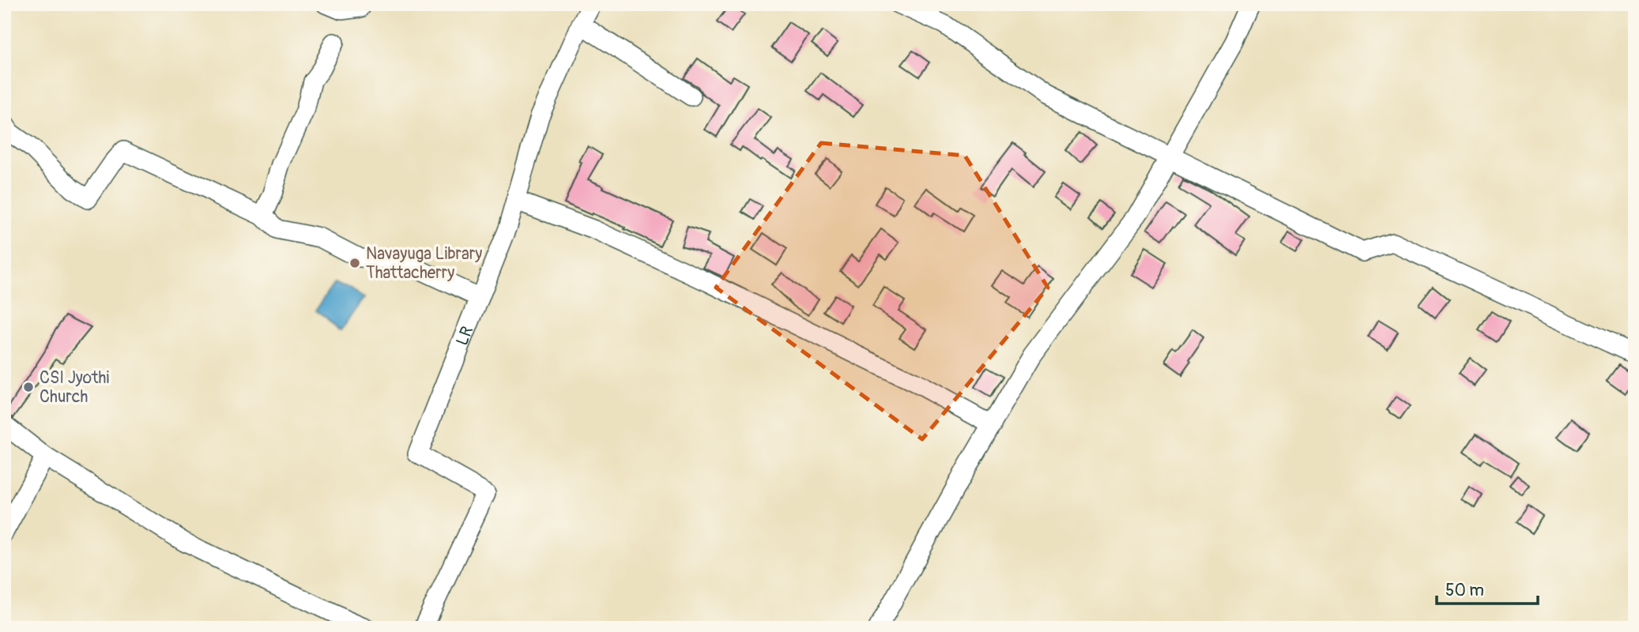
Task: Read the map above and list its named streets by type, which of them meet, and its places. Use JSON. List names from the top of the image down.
{
  "streets": {
    "street": ["LR"]
  },
  "places": ["Navayuga Library Thattacherry", "CSI Jyothi Church"],
  "scale_bar": "50 m"
}
